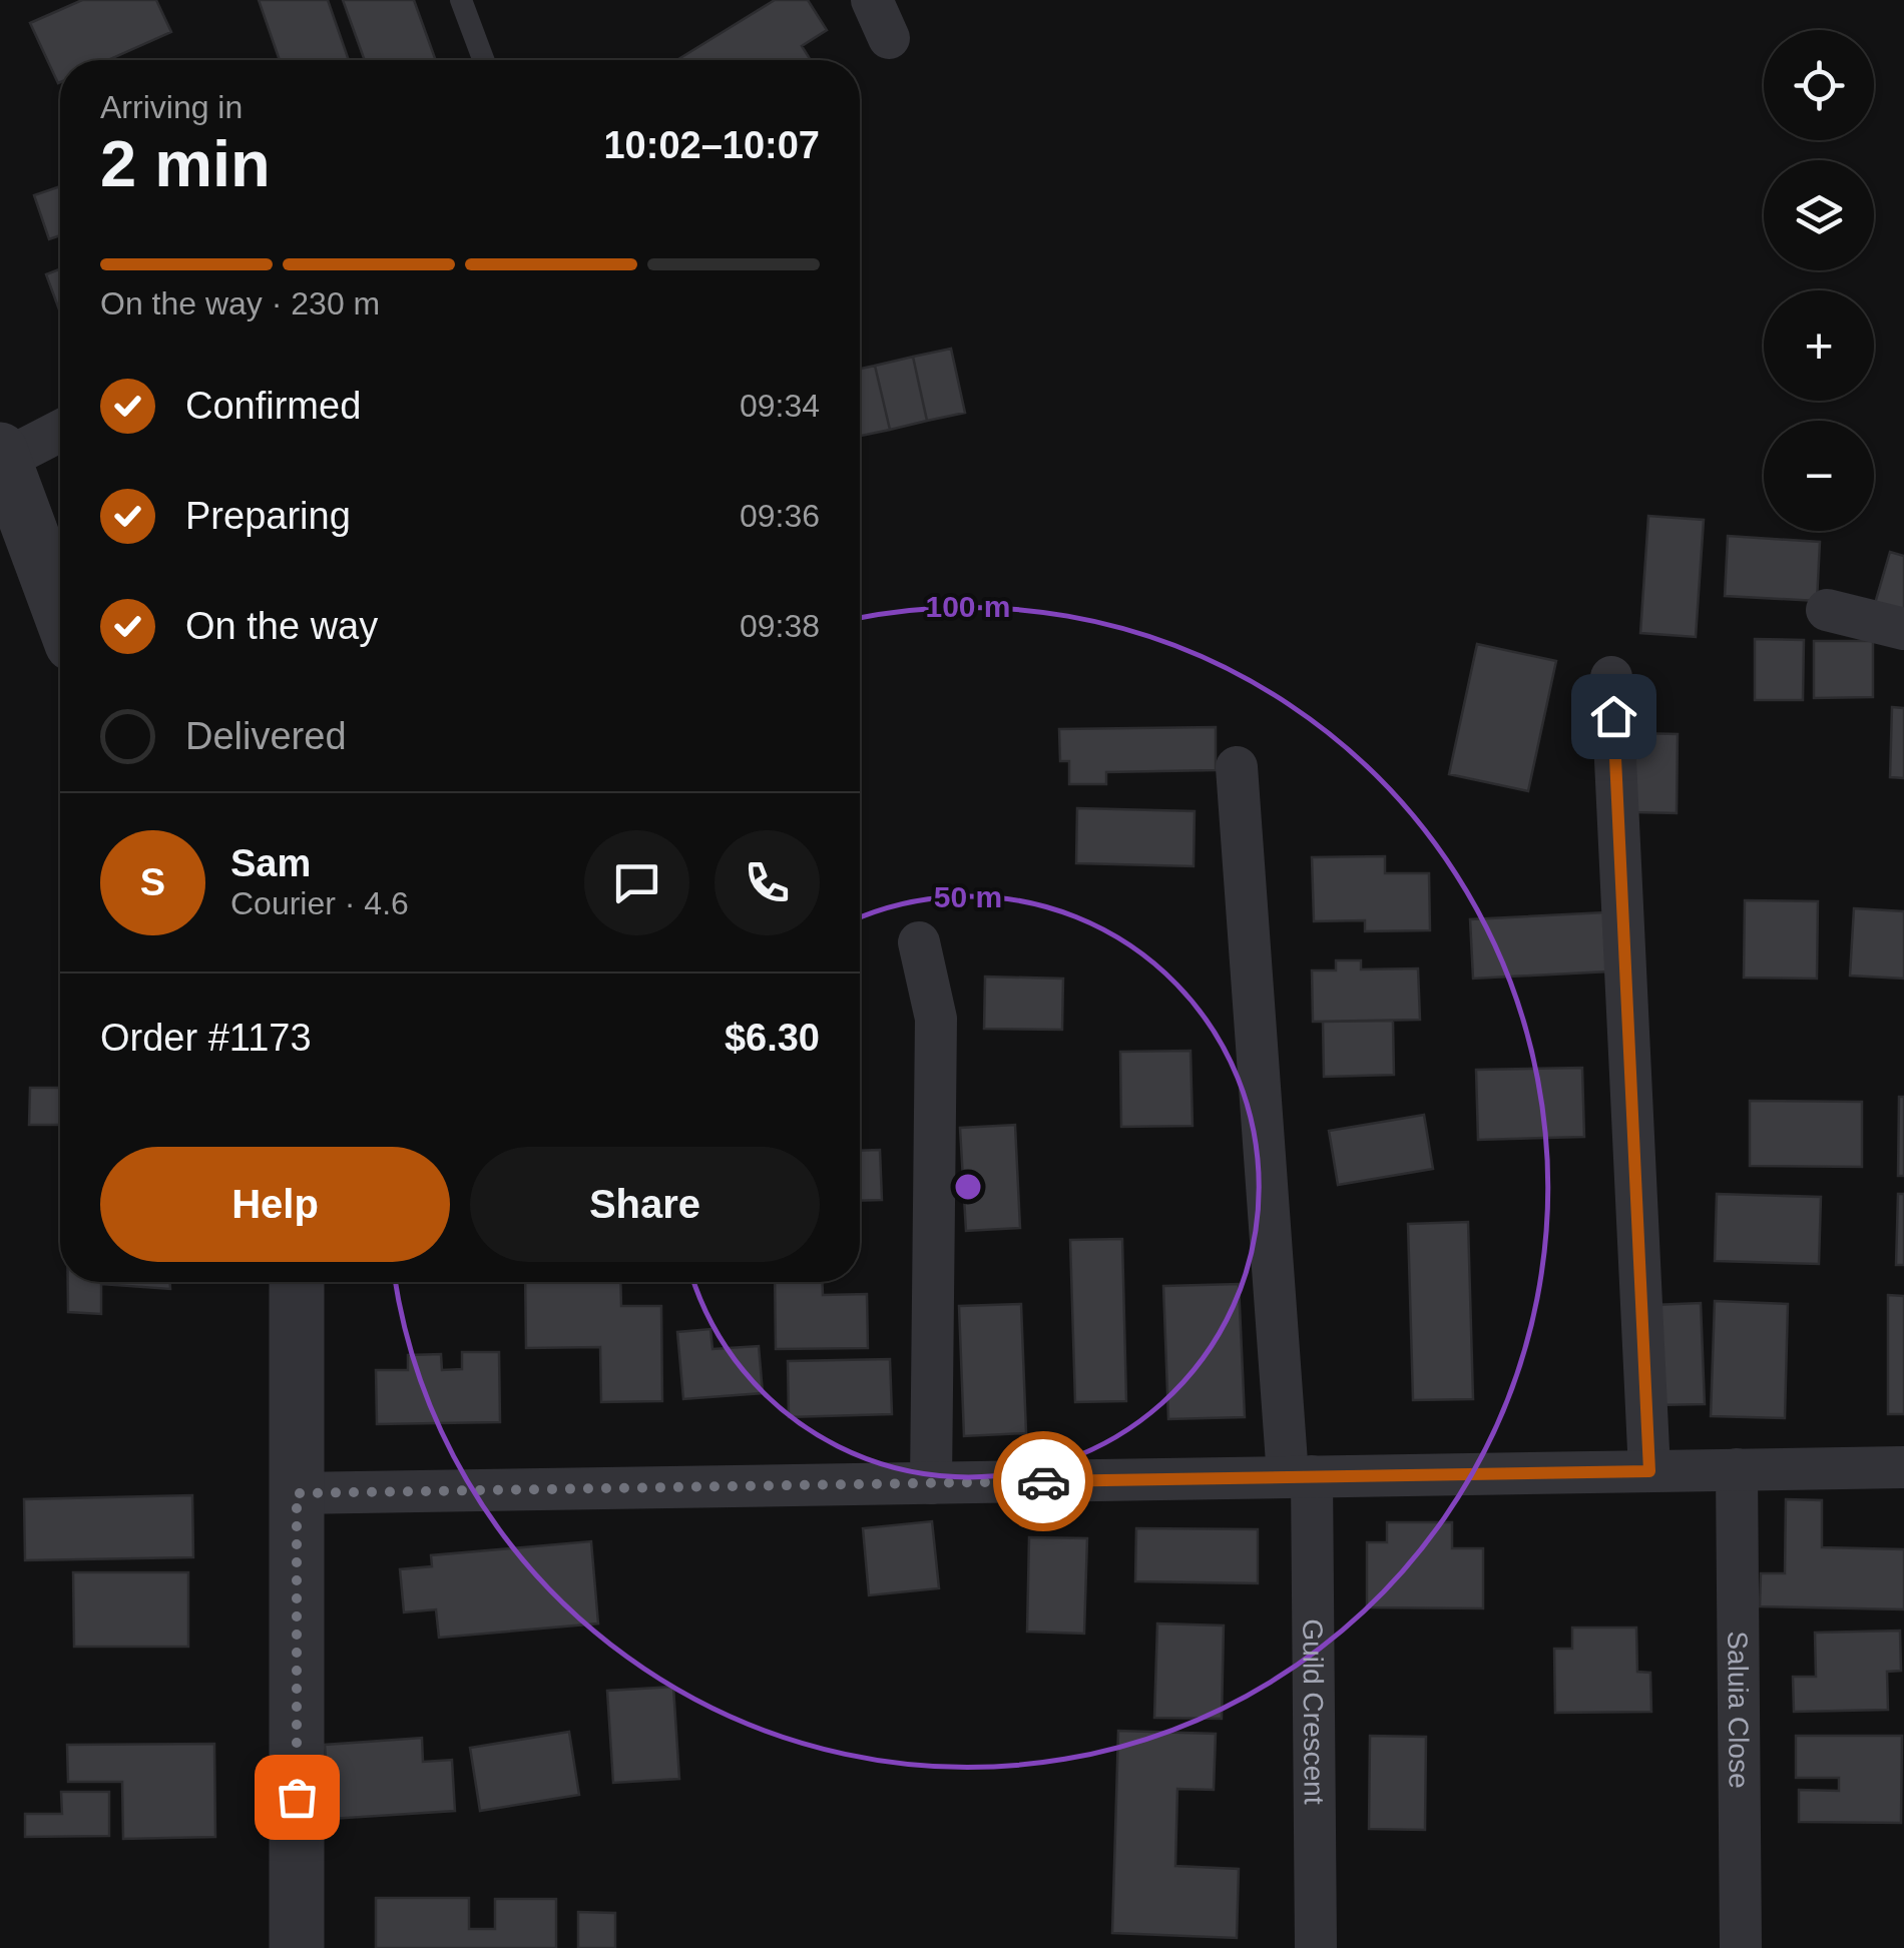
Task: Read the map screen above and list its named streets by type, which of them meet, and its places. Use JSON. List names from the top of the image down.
{
  "streets": {
    "street": ["Saluia Close", "Guild Crescent"]
  },
  "page": {
    "map_buttons": ["+", "−"],
    "heading": ["2 min", "Arriving in", "10:02–10:07"],
    "panel": [
      "Sam",
      "Courier · 4.6",
      "Order #1173",
      "$6.30"
    ],
    "bar": "On the way · 230 m",
    "list": [
      ["Confirmed", "09:34"],
      ["Preparing", "09:36"],
      ["On the way", "09:38"],
      "Delivered"
    ],
    "round": "S",
    "buttons": ["Help", "Share"]
  },
  "rings": ["100 m", "50 m"]
}
